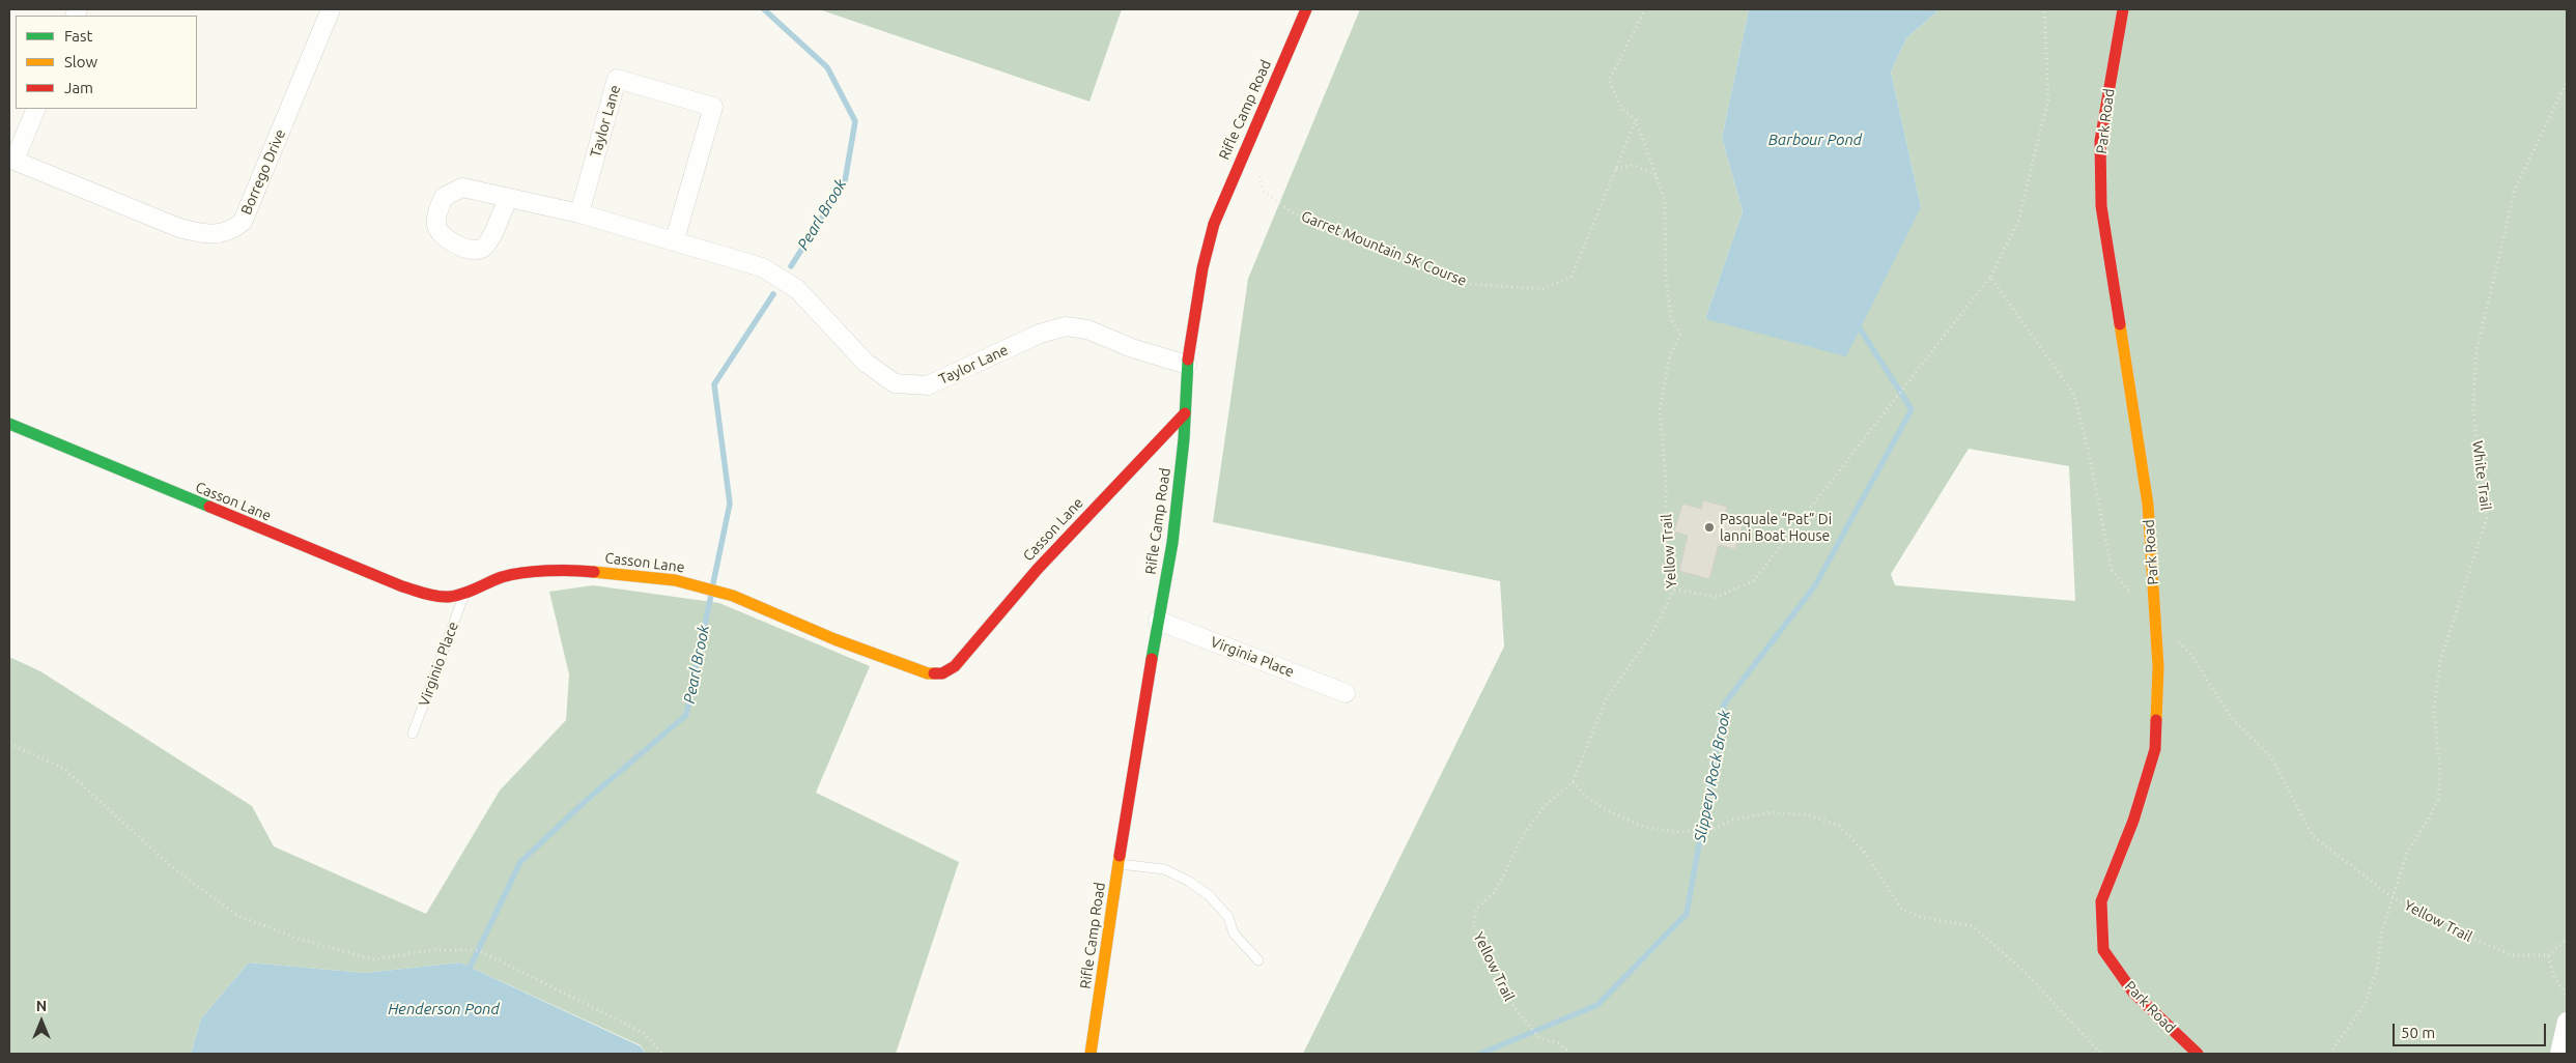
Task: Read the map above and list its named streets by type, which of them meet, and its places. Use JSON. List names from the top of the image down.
{
  "streets": {
    "street": [
      "Rifle Camp Road",
      "Taylor Lane",
      "Park Road",
      "Borrego Drive",
      "Casson Lane",
      "Virginia Place"
    ],
    "lane": ["Virginio Place"],
    "path": ["Garret Mountain 5K Course", "White Trail", "Yellow Trail"]
  },
  "crossings": [
    ["Rifle Camp Road", "Taylor Lane"],
    ["Rifle Camp Road", "Casson Lane"],
    ["Rifle Camp Road", "Virginia Place"],
    ["Garret Mountain 5K Course", "Yellow Trail"],
    ["White Trail", "Yellow Trail"],
    ["Casson Lane", "Virginio Place"]
  ],
  "water": [
    "Barbour Pond",
    "Pearl Brook",
    "Slippery Rock Brook",
    "Henderson Pond"
  ],
  "places": ["Pasquale “Pat” Di lanni Boat House"],
  "legend": ["Fast", "Slow", "Jam"],
  "scale_bar": "50 m",
  "north": "top"
}
